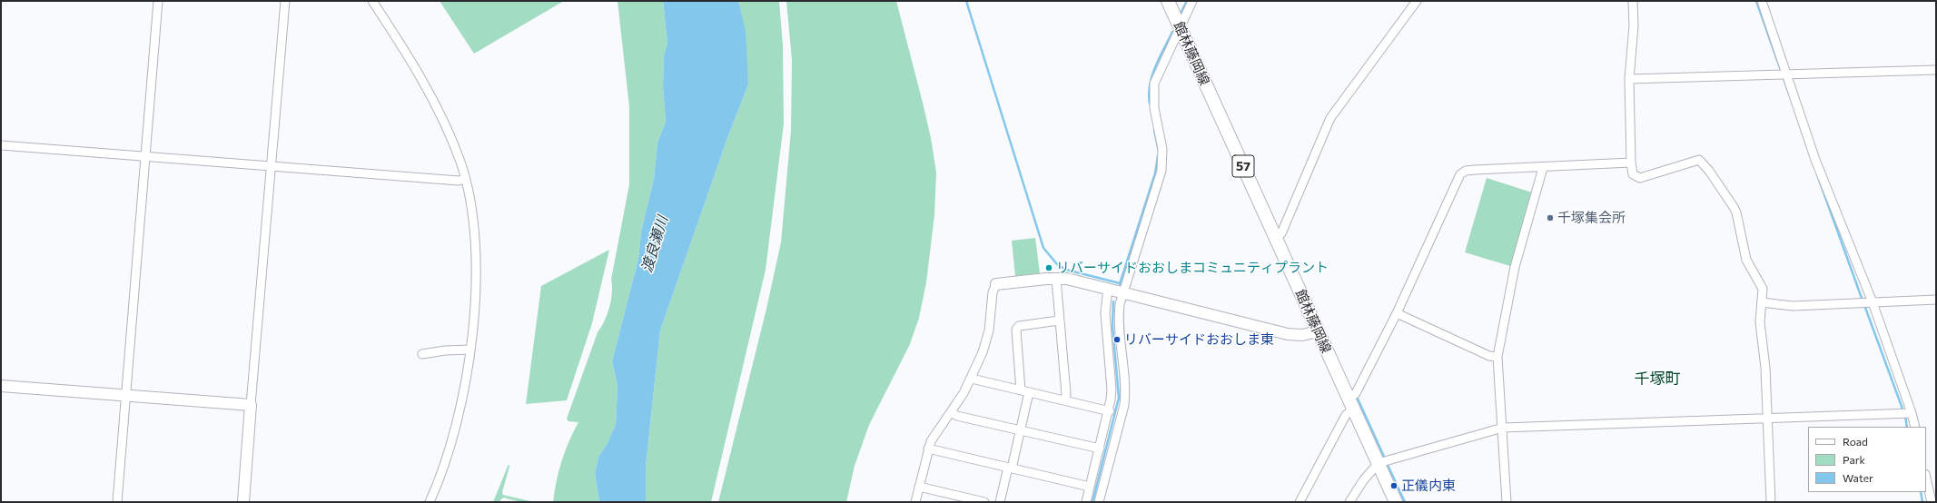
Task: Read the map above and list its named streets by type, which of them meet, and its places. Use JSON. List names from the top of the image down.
{
  "streets": {
    "main road": ["館林藤岡線", "57"]
  },
  "districts": ["千塚町"],
  "water": ["渡良瀬川"],
  "places": [
    "千塚集会所",
    "リバーサイドおおしまコミュニティプラント",
    "リバーサイドおおしま東",
    "正儀内東"
  ],
  "legend": ["Road", "Park", "Water"]
}
